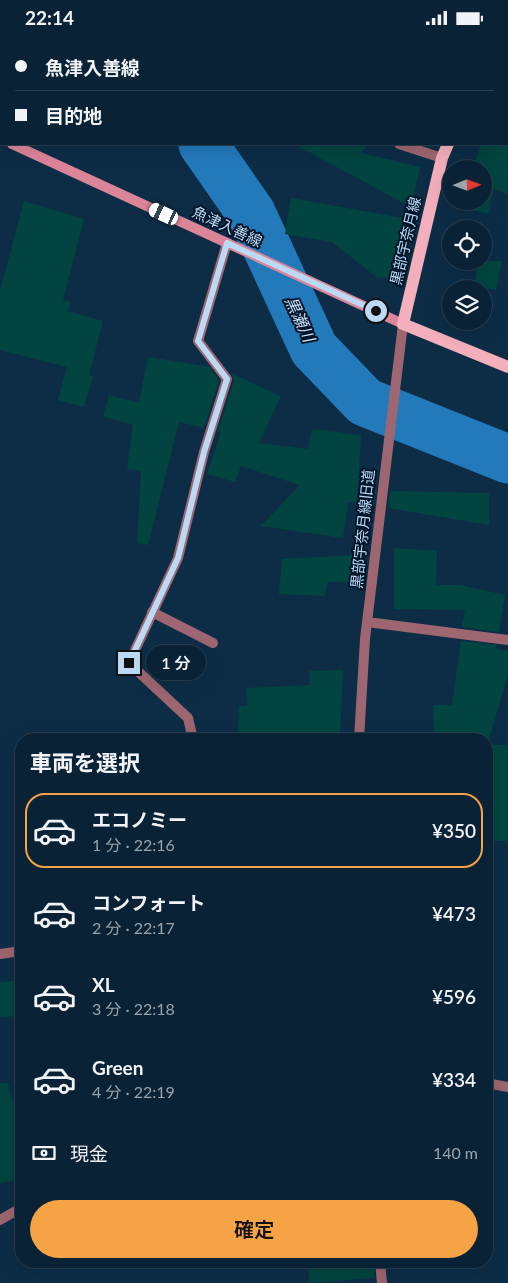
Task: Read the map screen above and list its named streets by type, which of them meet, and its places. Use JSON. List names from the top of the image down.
{
  "streets": {
    "main road": ["魚津入善線", "黒部宇奈月線"],
    "street": ["黒部宇奈月線旧道"]
  },
  "crossings": [
    ["魚津入善線", "黒部宇奈月線"],
    ["魚津入善線", "黒部宇奈月線旧道"],
    ["黒部宇奈月線", "黒部宇奈月線旧道"]
  ],
  "water": ["黒瀬川"],
  "north": "right",
  "page": {
    "status": "22:14",
    "banner": ["魚津入善線", "目的地"],
    "bubble": "1 分",
    "heading": "車両を選択",
    "list": [
      {
        "name": "エコノミー",
        "note": "1 分 · 22:16",
        "value": "¥350"
      },
      {
        "name": "コンフォート",
        "note": "2 分 · 22:17",
        "value": "¥473"
      },
      {
        "name": "XL",
        "note": "3 分 · 22:18",
        "value": "¥596"
      },
      {
        "name": "Green",
        "note": "4 分 · 22:19",
        "value": "¥334"
      }
    ],
    "pay": ["現金", "140 m"],
    "buttons": "確定"
  }
}
